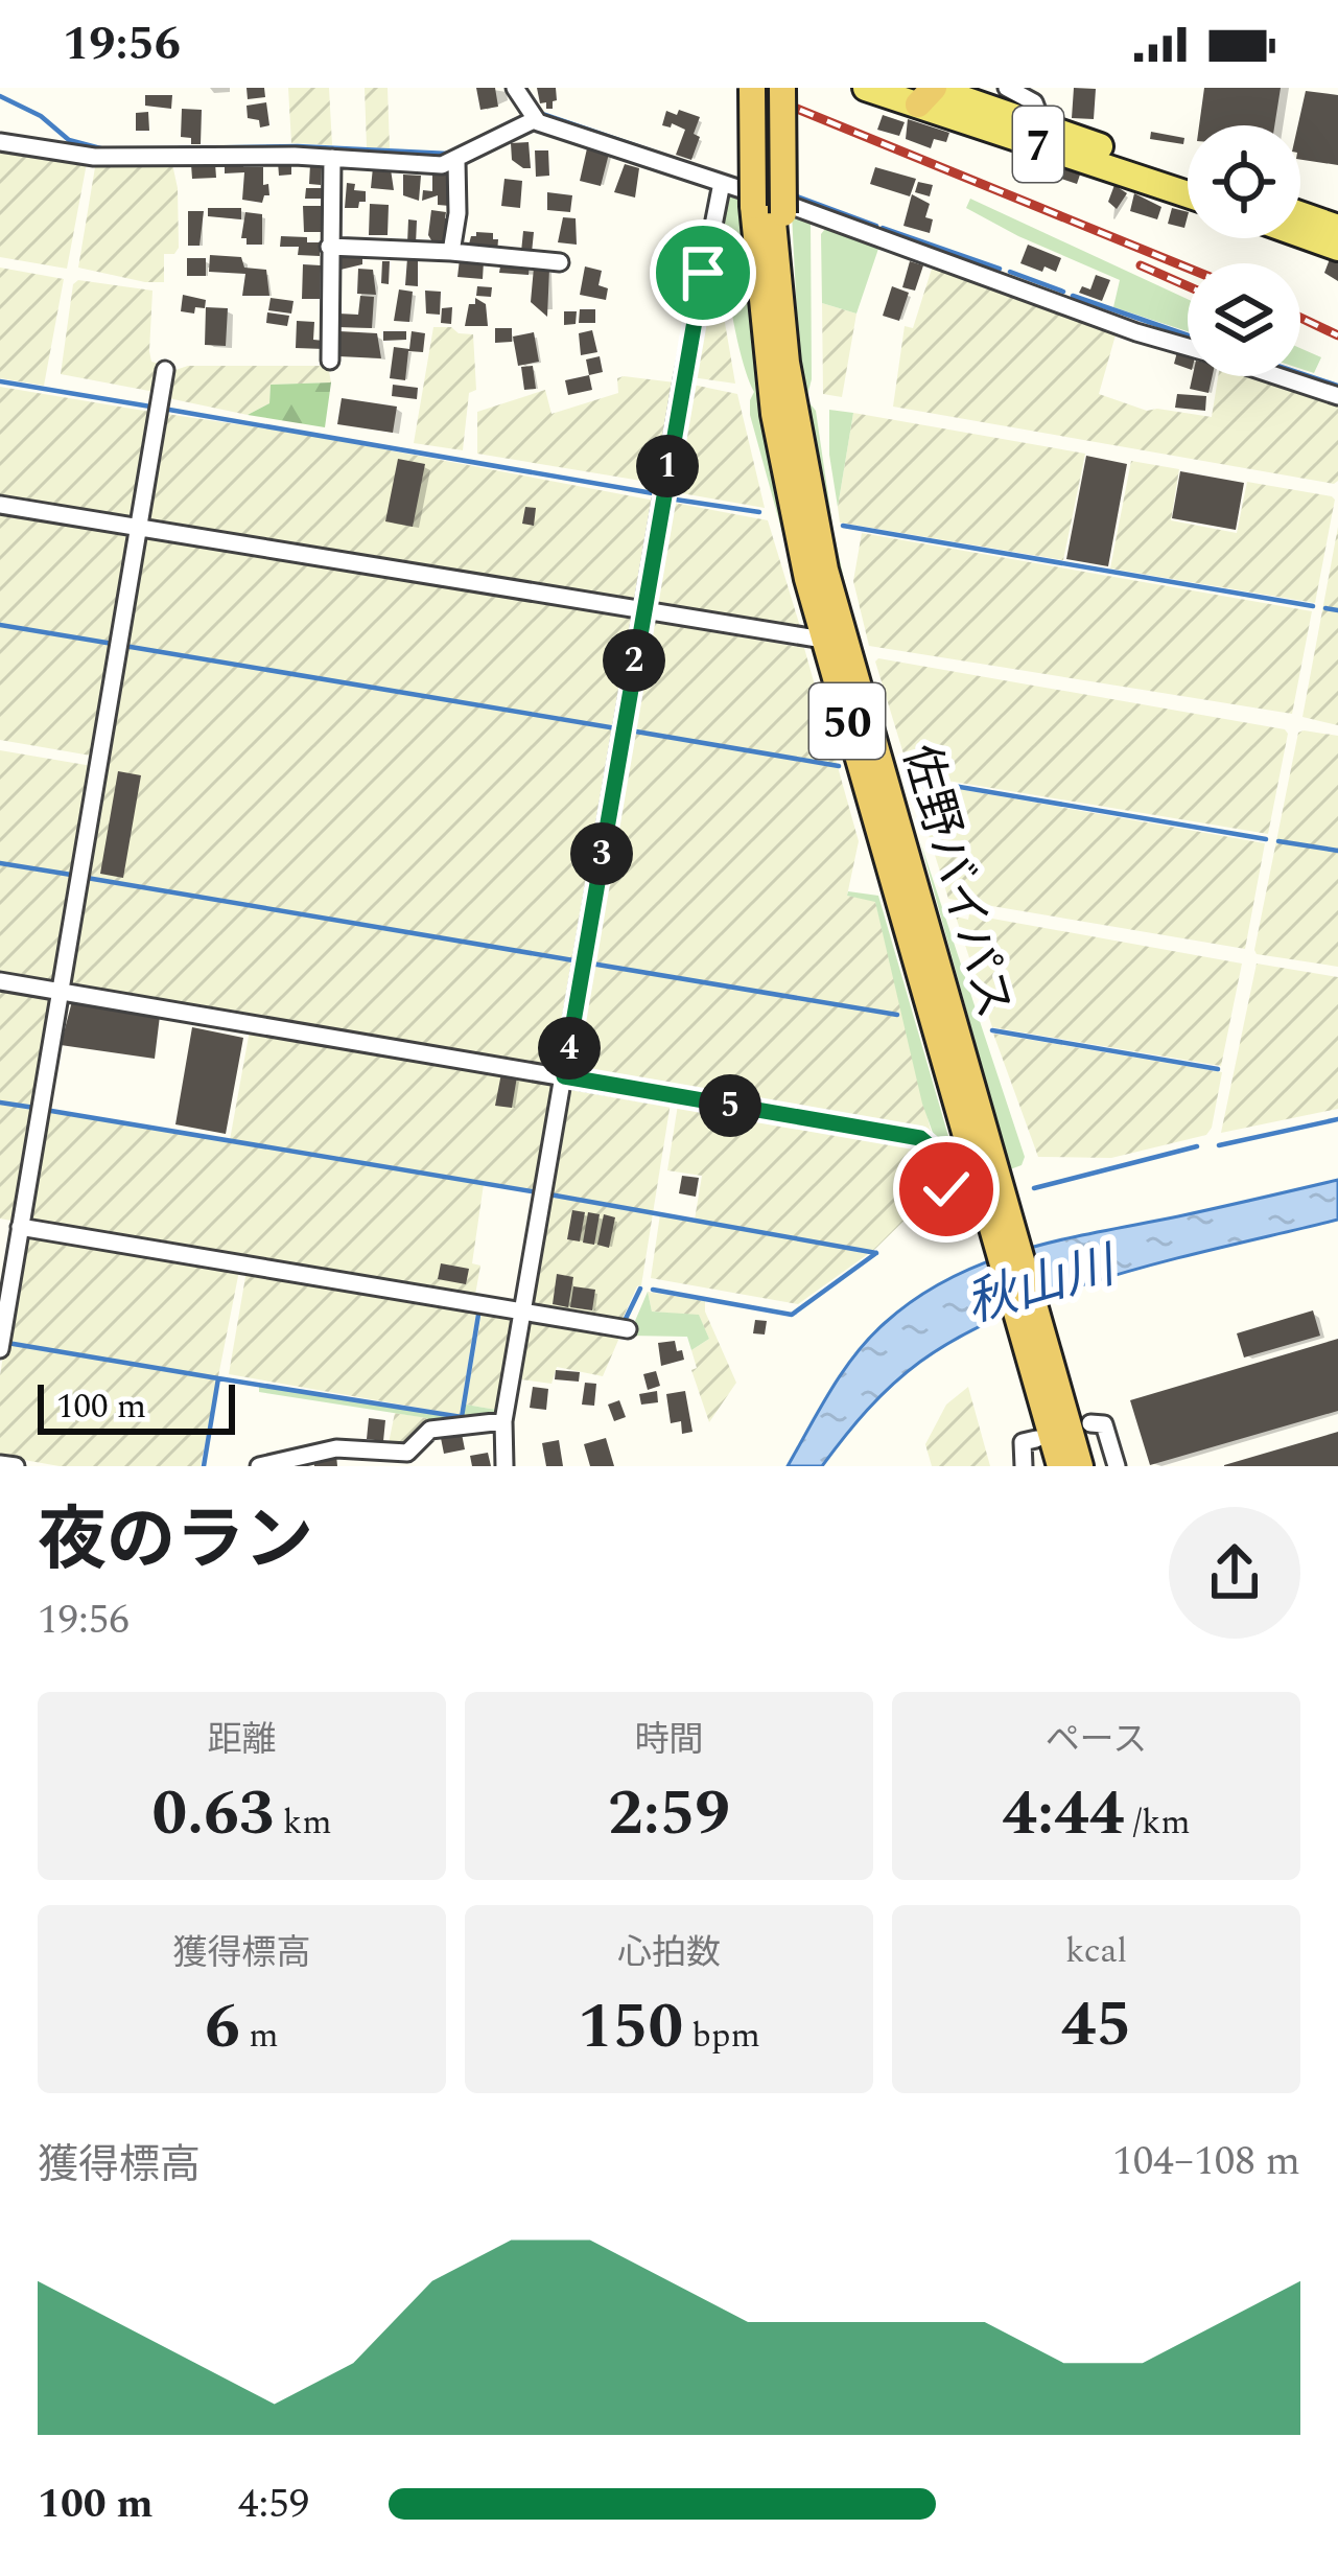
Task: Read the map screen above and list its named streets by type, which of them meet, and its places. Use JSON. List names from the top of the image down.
{
  "streets": {
    "highway": ["50", "佐野バイパス"],
    "main road": ["7"]
  },
  "water": ["秋山川"],
  "scale_bar": "100 m",
  "page": {
    "status": "19:56",
    "pins": [
      "1",
      "2",
      "3",
      "4",
      "5"
    ],
    "scale": "100 m",
    "heading": ["夜のラン", "19:56"],
    "stats": [
      ["距離", "0.63 km"],
      ["時間", "2:59"],
      ["ペース", "4:44 /km"],
      ["獲得標高", "6 m"],
      ["心拍数", "150 bpm"],
      ["kcal", "45"]
    ],
    "chart": ["獲得標高", "104–108 m"],
    "list": [
      {
        "name": "100 m",
        "note": "4:59"
      }
    ]
  }
}
